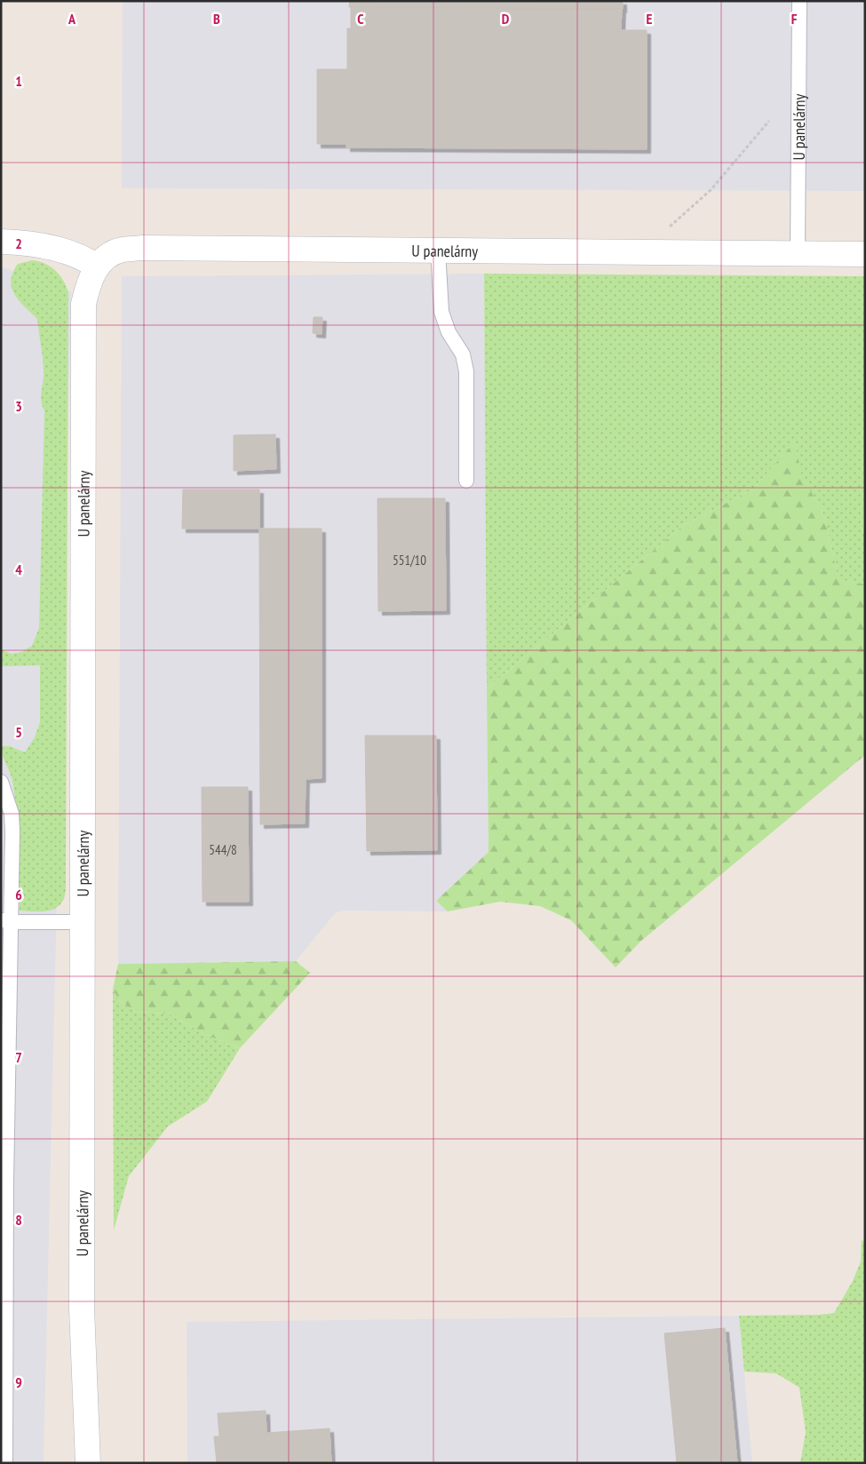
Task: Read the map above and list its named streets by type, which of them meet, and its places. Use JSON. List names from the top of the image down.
{
  "streets": {
    "street": ["U panelárny"]
  },
  "house_numbers": ["551/10", "544/8"],
  "grid": {
    "columns": [
      "A",
      "B",
      "C",
      "D",
      "E",
      "F"
    ],
    "rows": [
      "1",
      "2",
      "3",
      "4",
      "5",
      "6",
      "7",
      "8",
      "9"
    ]
  }
}
